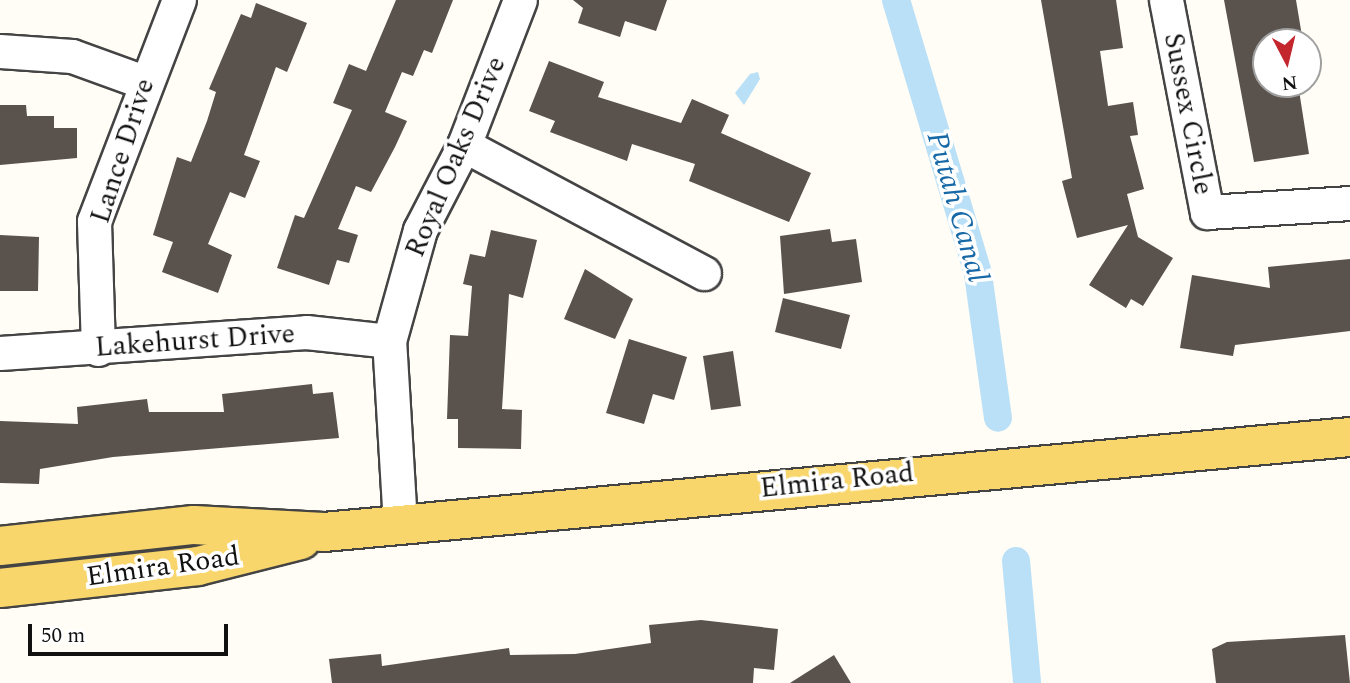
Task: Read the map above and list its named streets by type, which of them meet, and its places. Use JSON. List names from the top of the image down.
{
  "streets": {
    "main road": ["Elmira Road"],
    "street": [
      "Sussex Circle",
      "Lance Drive",
      "Royal Oaks Drive",
      "Lakehurst Drive"
    ]
  },
  "crossings": [
    ["Lance Drive", "Lakehurst Drive"],
    ["Royal Oaks Drive", "Lakehurst Drive"],
    ["Royal Oaks Drive", "Elmira Road"]
  ],
  "water": ["Putah Canal"],
  "scale_bar": "50 m",
  "north": "bottom"
}
